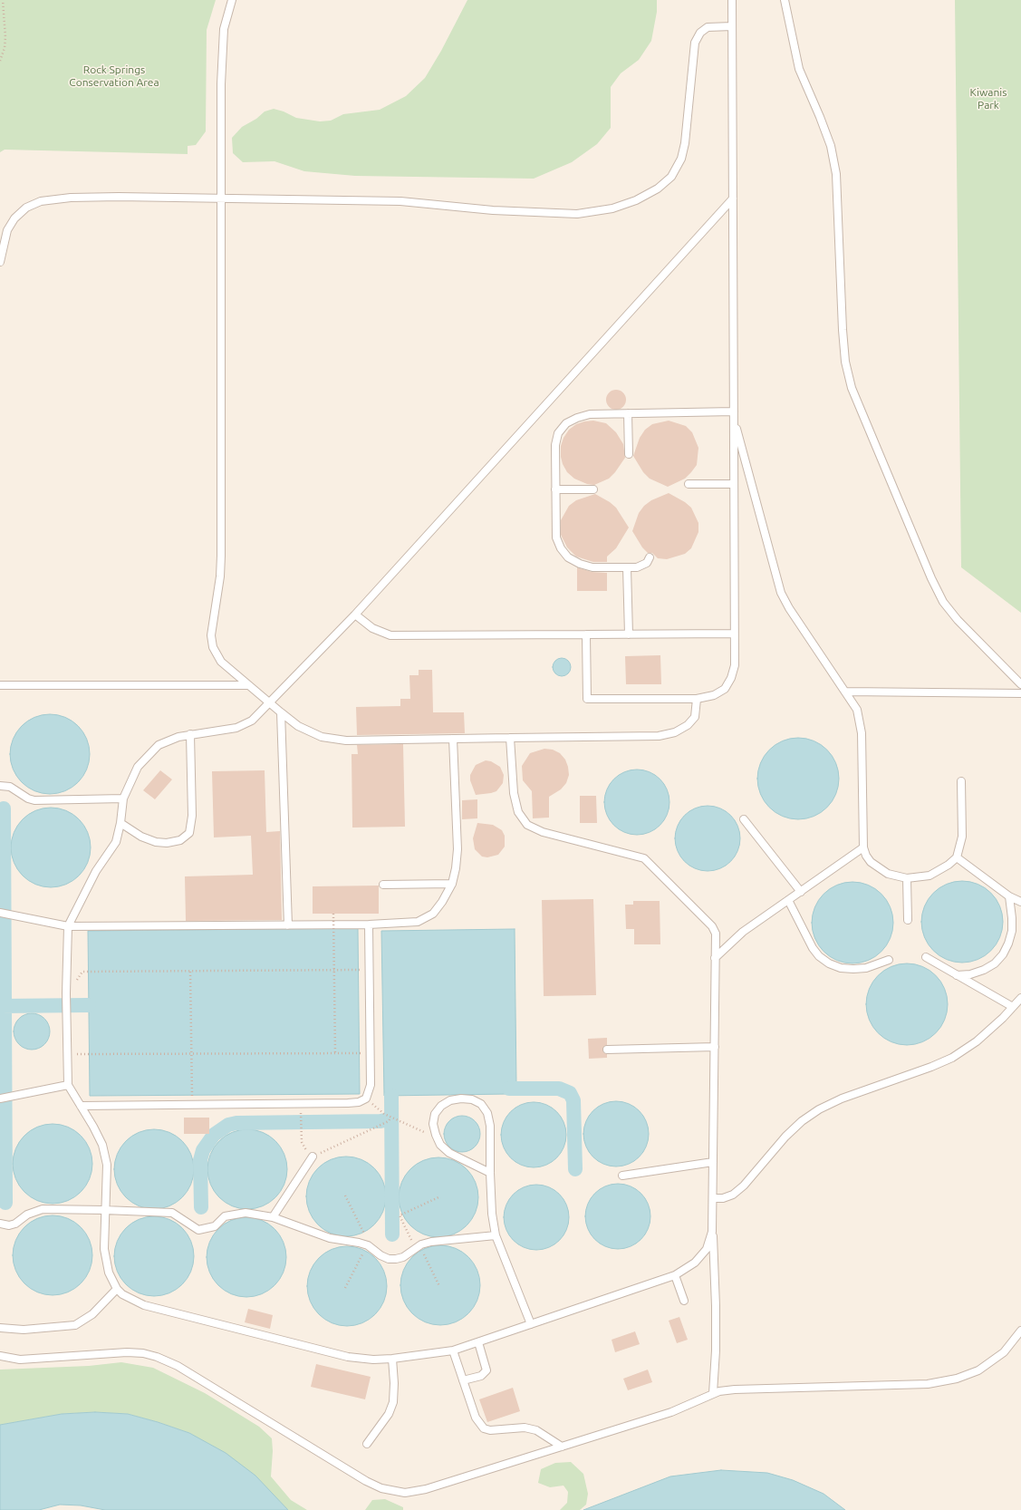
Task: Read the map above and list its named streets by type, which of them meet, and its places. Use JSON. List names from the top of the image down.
{
  "parks": ["Rock Springs Conservation Area", "Kiwanis Park"]
}
